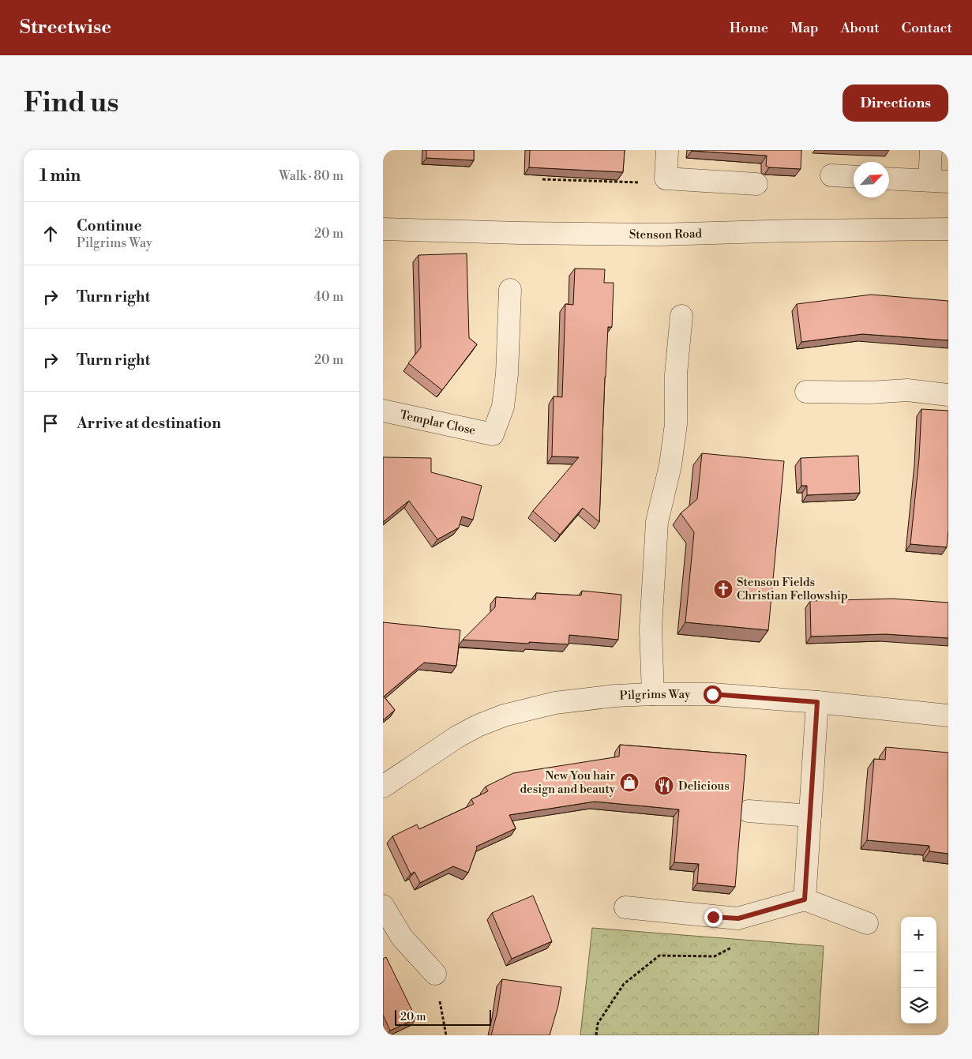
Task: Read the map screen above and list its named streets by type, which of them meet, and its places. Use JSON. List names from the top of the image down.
{
  "streets": {
    "street": ["Stenson Road", "Templar Close", "Pilgrims Way"]
  },
  "places": {
    "church": ["Stenson Fields Christian Fellowship"],
    "shop": ["New You hair design and beauty"],
    "restaurant": ["Delicious"]
  },
  "scale_bar": "20 m",
  "north": "top right",
  "page": {
    "header": "Streetwise",
    "nav": [
      "Home",
      "Map",
      "About",
      "Contact"
    ],
    "buttons": "Directions",
    "title": "Find us",
    "heading": ["1 min", "Walk · 80 m"],
    "list": [
      ["Continue", "Pilgrims Way", "20 m"],
      ["Turn right", "40 m"],
      ["Turn right", "20 m"],
      "Arrive at destination"
    ],
    "map_buttons": ["+", "−"],
    "scale": "20 m"
  }
}
